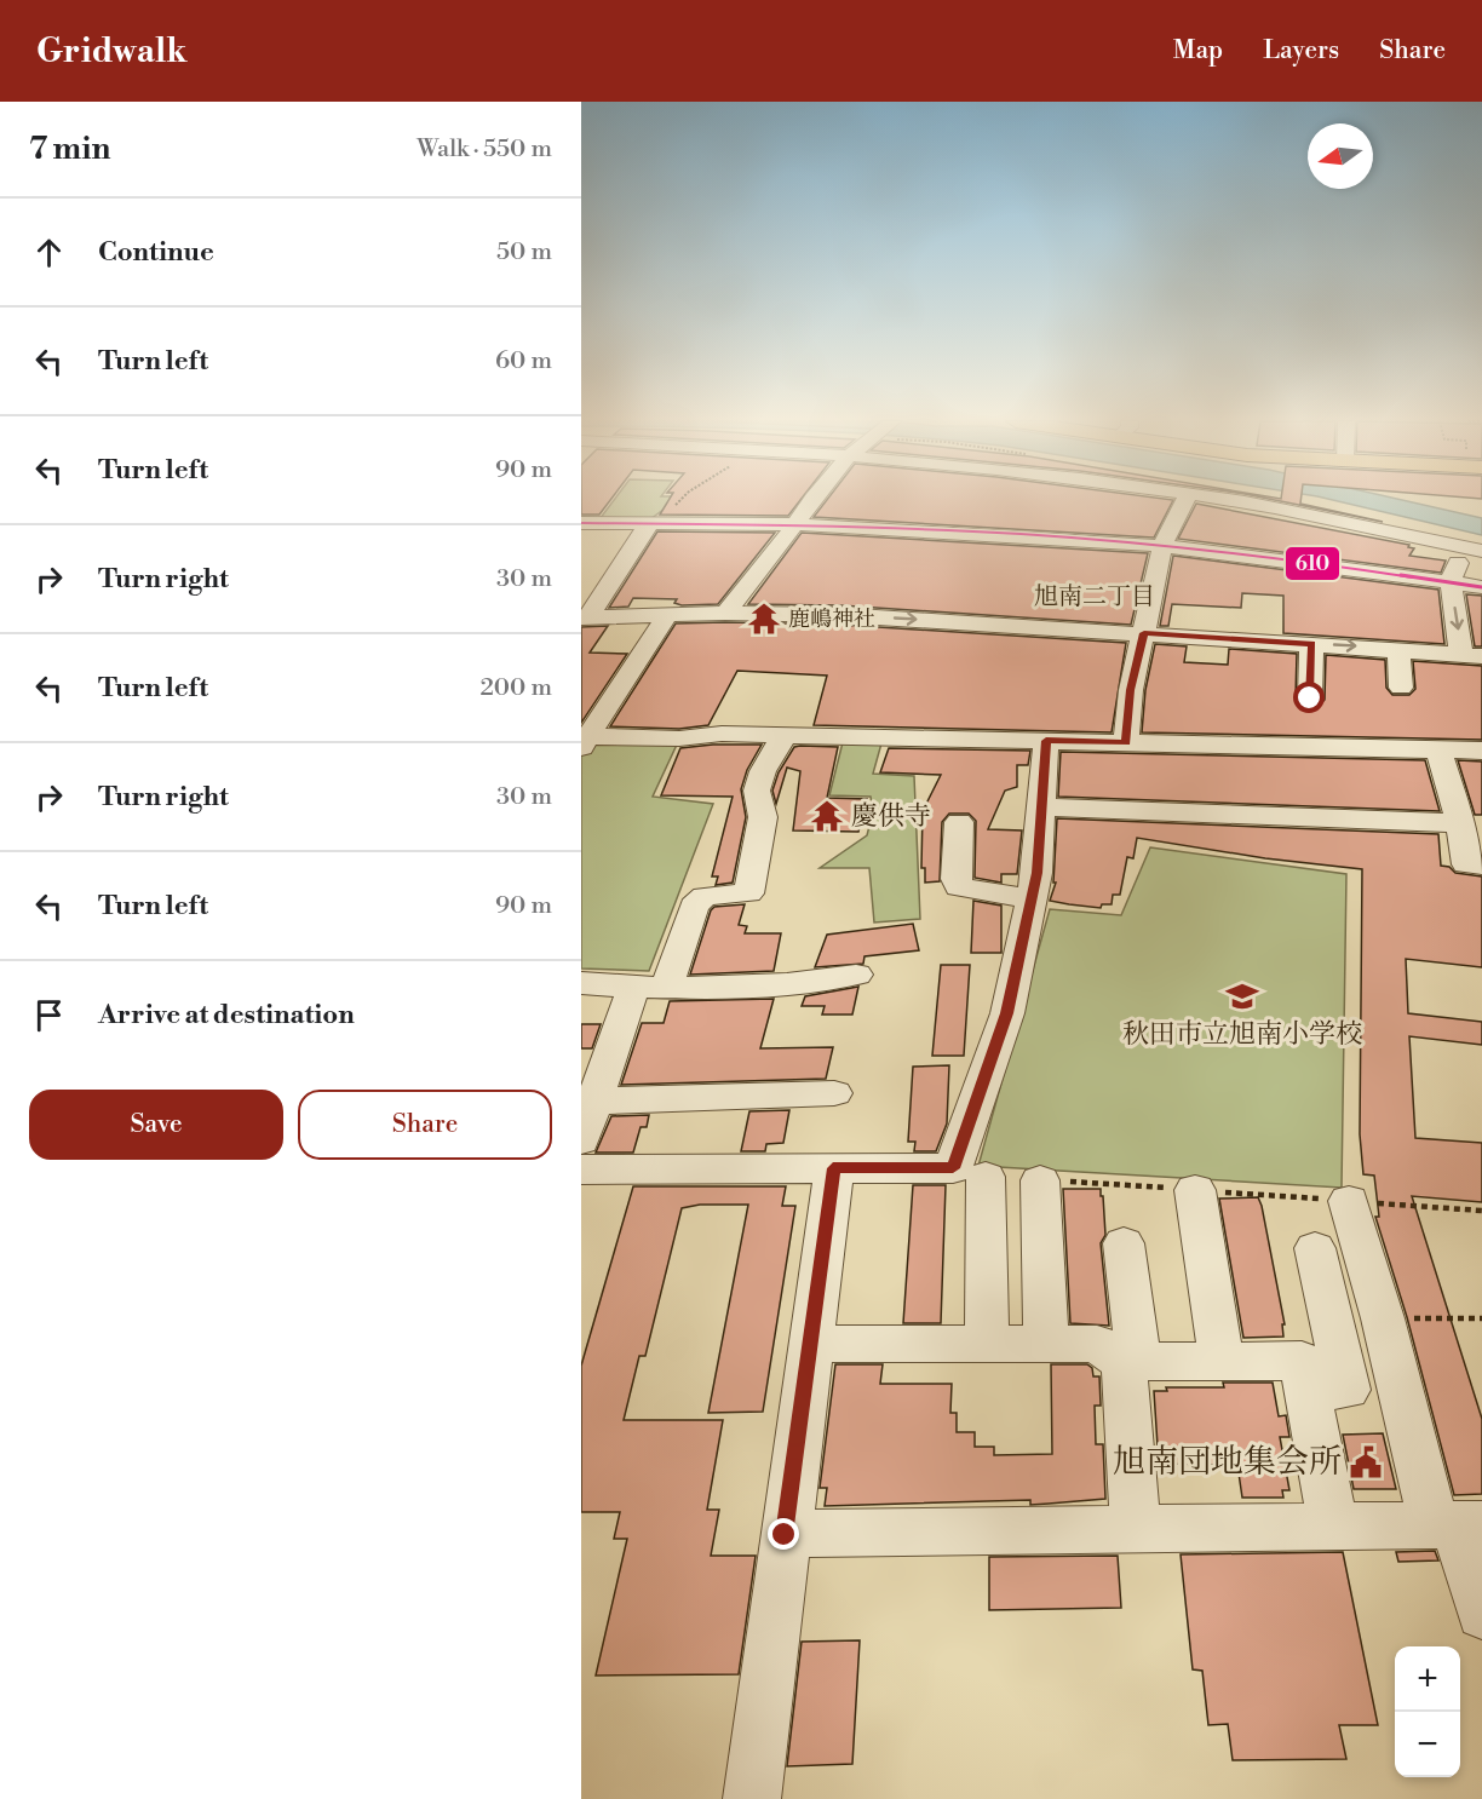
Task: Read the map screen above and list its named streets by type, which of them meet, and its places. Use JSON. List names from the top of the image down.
{
  "districts": ["旭南二丁目"],
  "places": {
    "temple": ["鹿嶋神社", "慶供寺"],
    "school or university": ["秋田市立旭南小学校"],
    "public building": ["旭南団地集会所"]
  },
  "lines": ["transit line 610"],
  "north": "left",
  "page": {
    "header": "Gridwalk",
    "nav": ["Map", "Layers", "Share"],
    "heading": ["7 min", "Walk · 550 m"],
    "list": [
      ["Continue", "50 m"],
      ["Turn left", "60 m"],
      ["Turn left", "90 m"],
      ["Turn right", "30 m"],
      ["Turn left", "200 m"],
      ["Turn right", "30 m"],
      ["Turn left", "90 m"],
      "Arrive at destination"
    ],
    "buttons": ["Save", "Share"],
    "map_buttons": ["+", "−"]
  }
}
